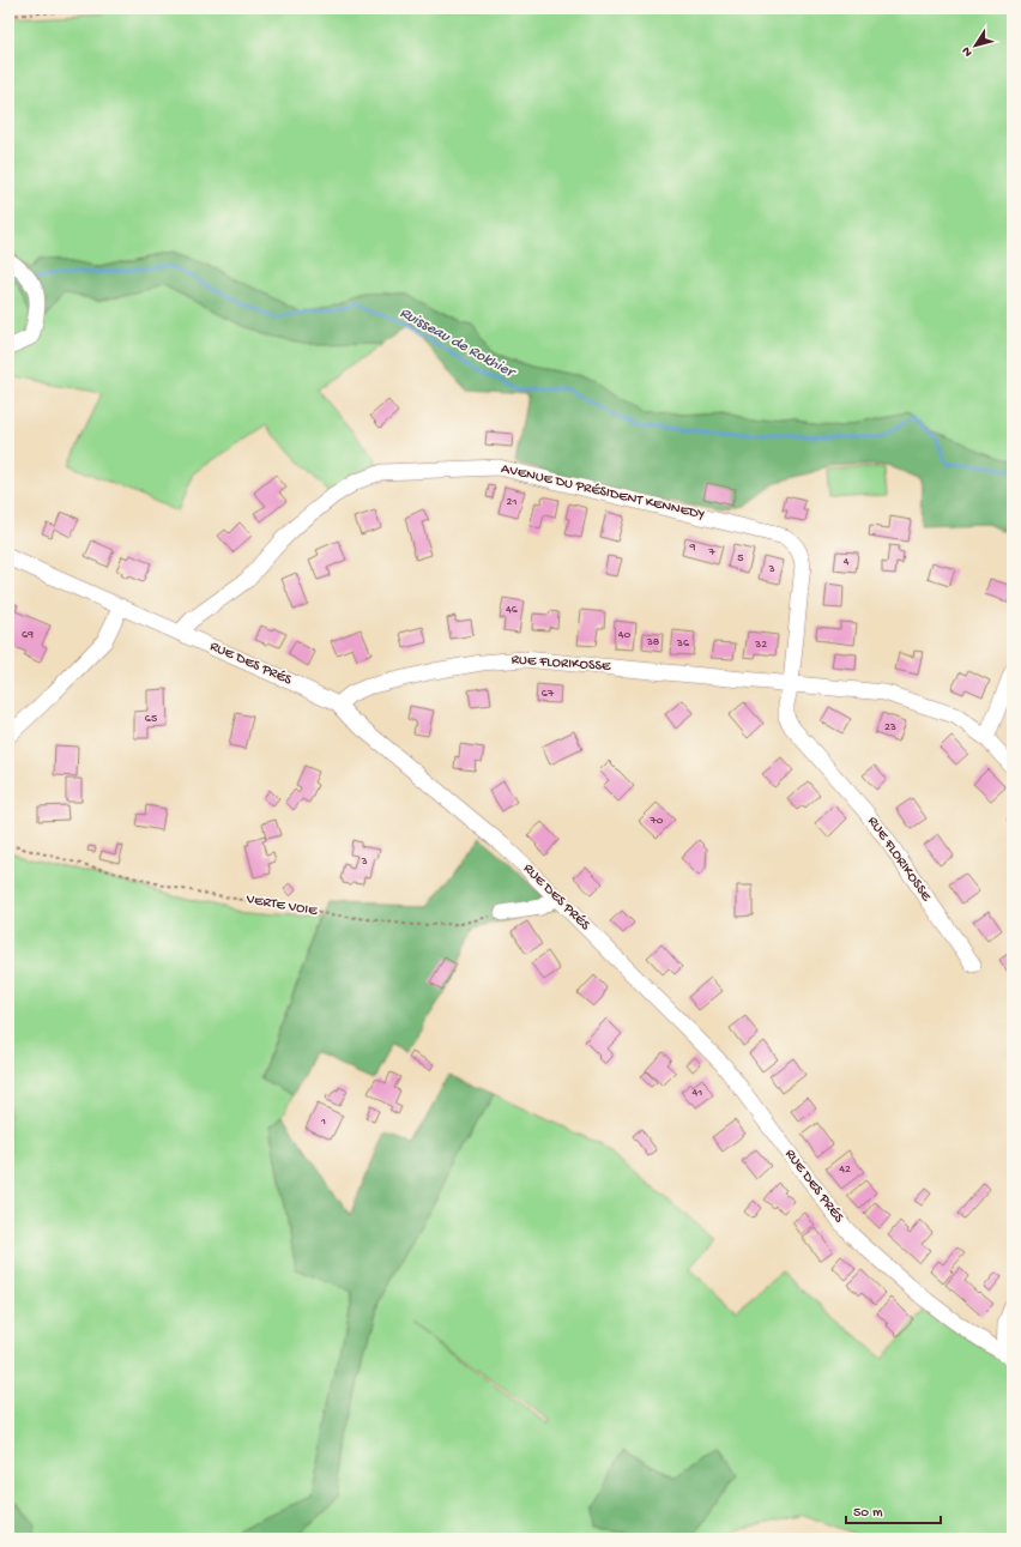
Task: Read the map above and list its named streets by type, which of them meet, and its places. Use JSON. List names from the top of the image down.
{
  "streets": {
    "street": ["AVENUE DU PRÉSIDENT KENNEDY", "RUE DES PRÉS", "RUE FLORIKOSSE"],
    "path": ["VERTE VOIE"]
  },
  "crossings": [
    ["AVENUE DU PRÉSIDENT KENNEDY", "RUE DES PRÉS"],
    ["AVENUE DU PRÉSIDENT KENNEDY", "RUE FLORIKOSSE"],
    ["RUE DES PRÉS", "RUE FLORIKOSSE"]
  ],
  "water": ["Ruisseau de Rokhier"],
  "house_numbers": [
    "21",
    "9",
    "7",
    "5",
    "4",
    "3",
    "46",
    "69",
    "40",
    "38",
    "36",
    "32",
    "67",
    "65",
    "23",
    "70",
    "3",
    "41",
    "1",
    "42"
  ],
  "scale_bar": "50 m",
  "north": "bottom left"
}
